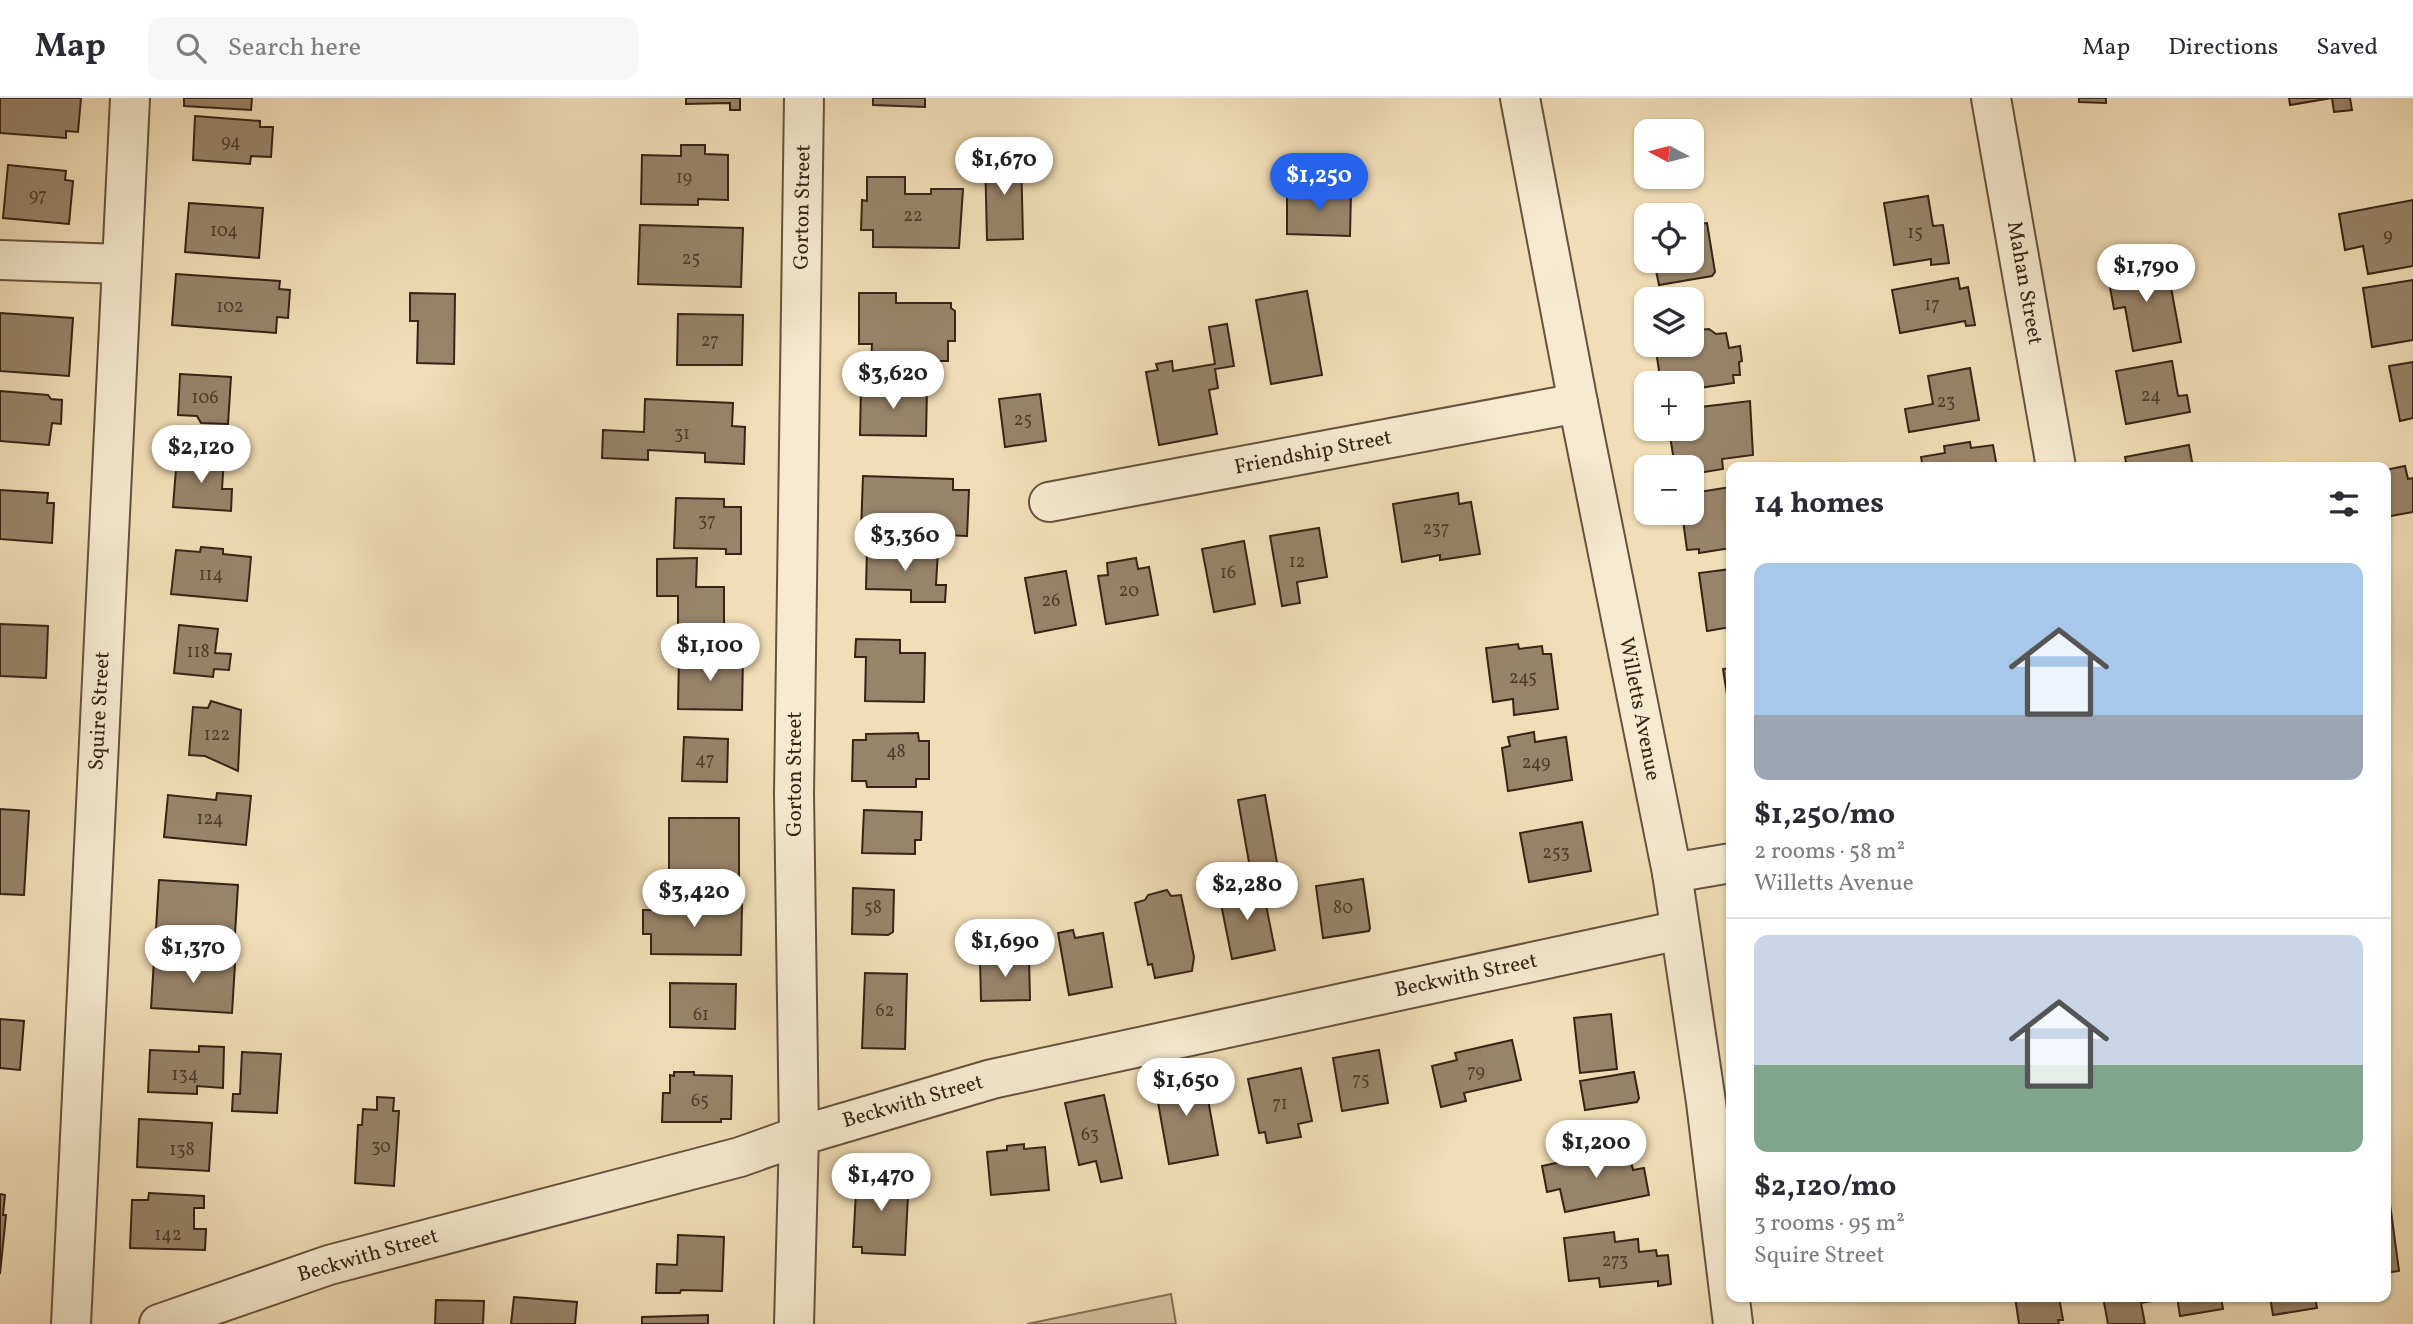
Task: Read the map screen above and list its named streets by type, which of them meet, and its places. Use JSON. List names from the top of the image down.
{
  "streets": {
    "street": [
      "Gorton Street",
      "Mahan Street",
      "Friendship Street",
      "Willetts Avenue",
      "Squire Street",
      "Beckwith Street"
    ]
  },
  "crossings": [
    ["Gorton Street", "Beckwith Street"],
    ["Friendship Street", "Willetts Avenue"],
    ["Willetts Avenue", "Beckwith Street"]
  ],
  "house_numbers": [
    "94",
    "19",
    "97",
    "22",
    "104",
    "15",
    "9",
    "25",
    "17",
    "102",
    "27",
    "24",
    "106",
    "23",
    "25",
    "31",
    "37",
    "237",
    "12",
    "16",
    "114",
    "20",
    "26",
    "118",
    "245",
    "122",
    "48",
    "47",
    "249",
    "124",
    "253",
    "58",
    "80",
    "62",
    "61",
    "79",
    "134",
    "75",
    "65",
    "71",
    "63",
    "30",
    "138",
    "142",
    "273"
  ],
  "north": "left",
  "page": {
    "header": "Map",
    "search": "Search here",
    "nav": ["Map", "Directions", "Saved"],
    "map_buttons": ["+", "−"],
    "price": [
      "$1,670",
      "$1,250",
      "$1,790",
      "$3,620",
      "$2,120",
      "$3,360",
      "$1,100",
      "$2,280",
      "$3,420",
      "$1,690",
      "$1,370",
      "$1,650",
      "$1,200",
      "$1,470"
    ],
    "heading": "14 homes",
    "list": [
      {
        "name": "$1,250/mo",
        "note": "2 rooms · 58 m² · Willetts Avenue"
      },
      {
        "name": "$2,120/mo",
        "note": "3 rooms · 95 m² · Squire Street"
      }
    ]
  }
}
